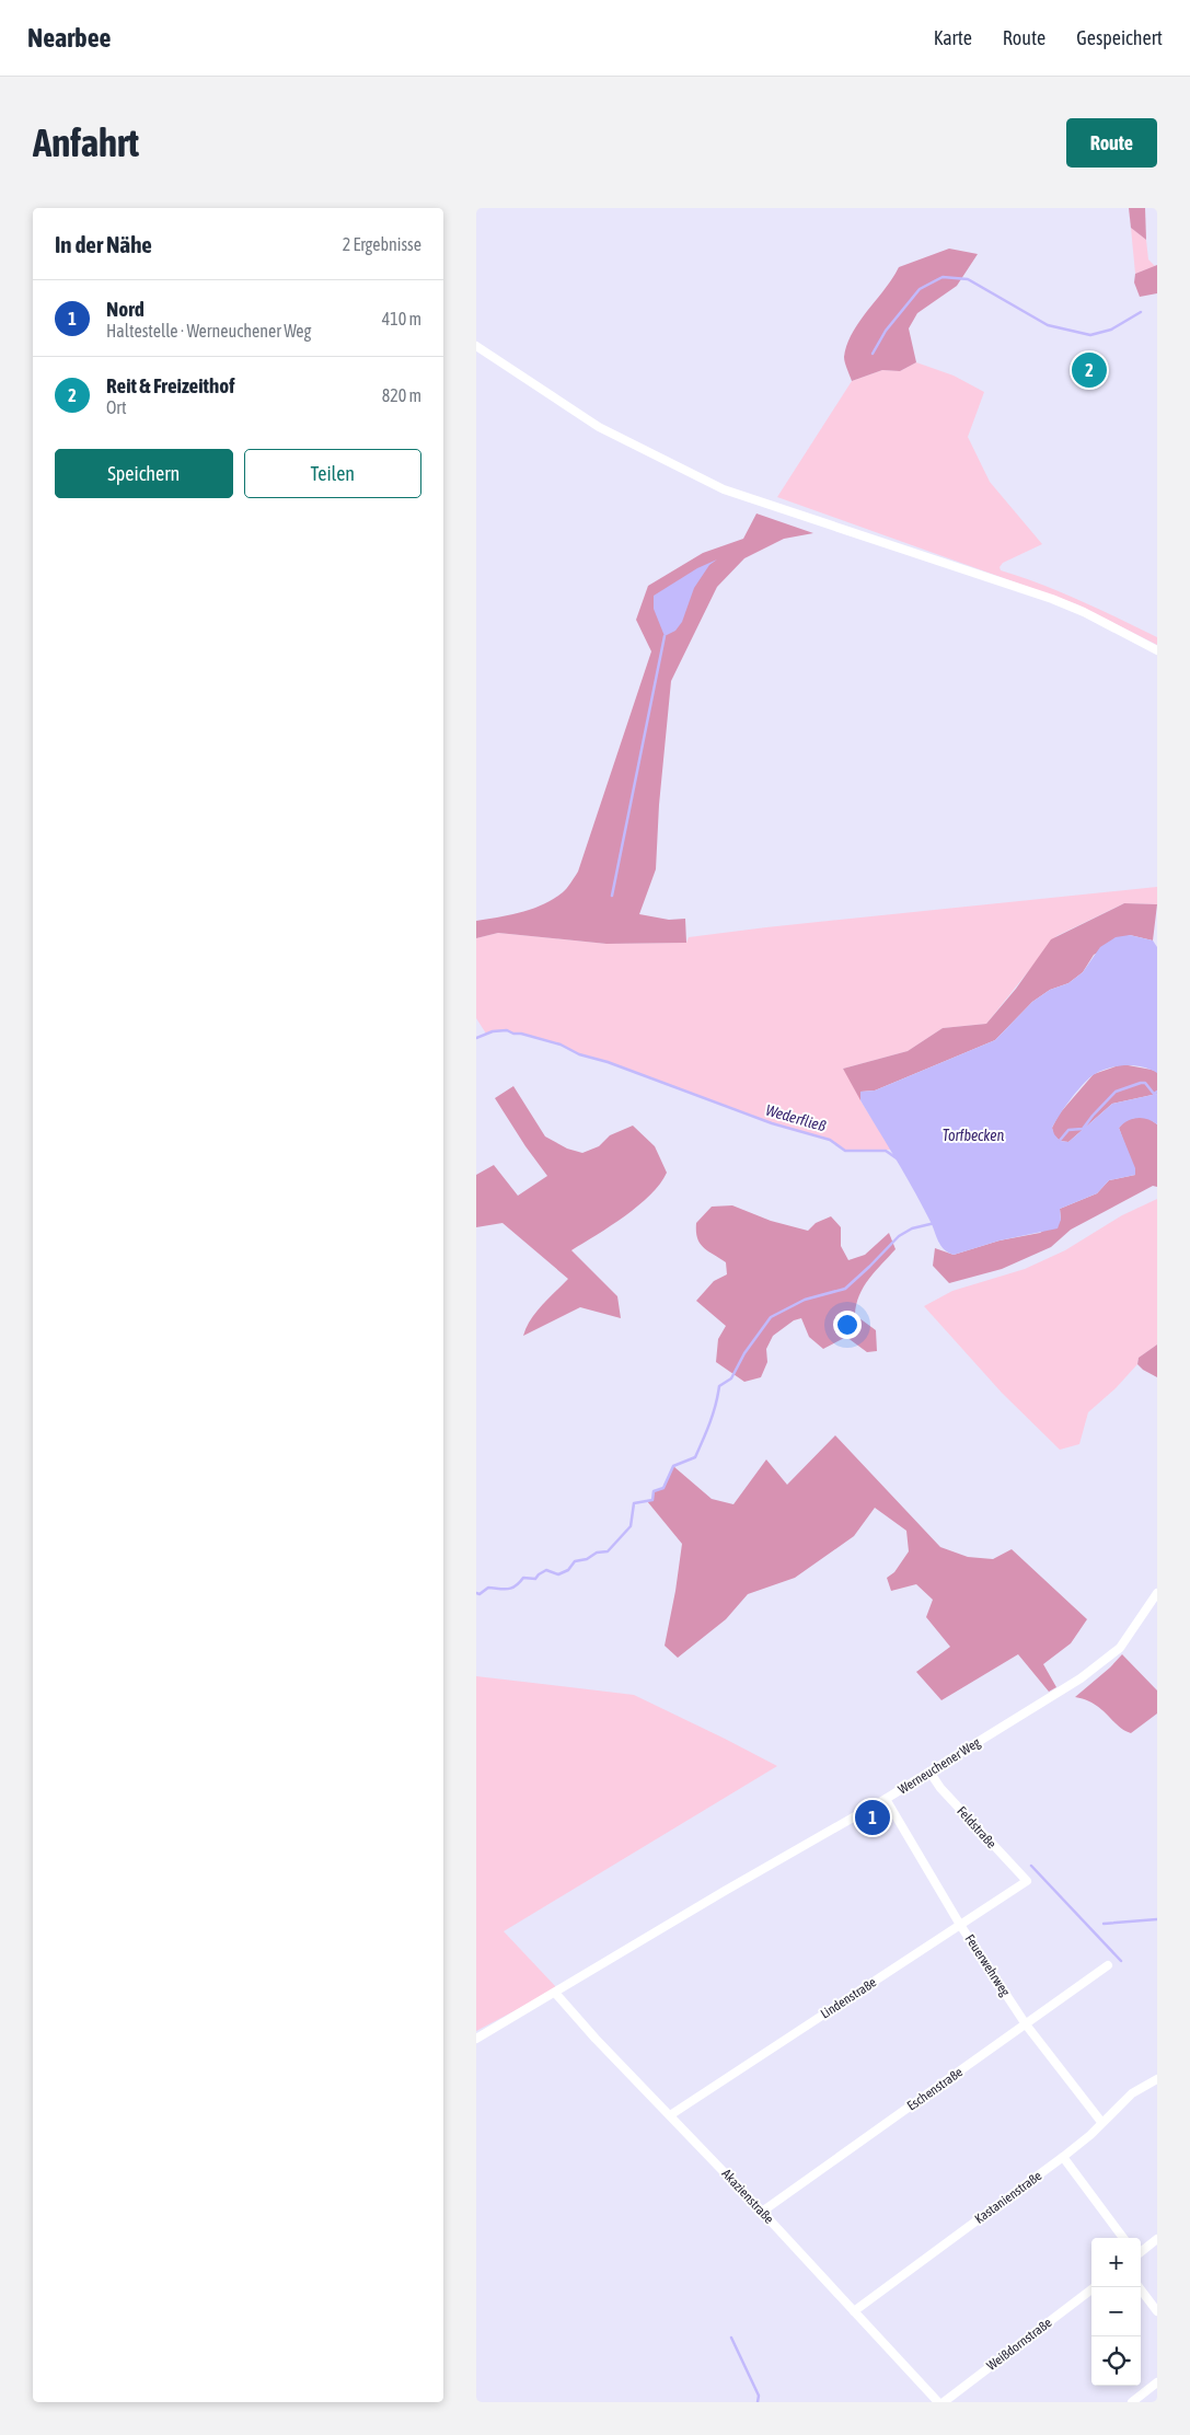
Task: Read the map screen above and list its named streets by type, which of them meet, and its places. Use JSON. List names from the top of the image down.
{
  "streets": {
    "street": [
      "Werneuchener Weg",
      "Feldstraße",
      "Feuerwehrweg",
      "Lindenstraße",
      "Eschenstraße",
      "Akazienstraße",
      "Kastanienstraße",
      "Weißdornstraße"
    ]
  },
  "crossings": [
    ["Werneuchener Weg", "Feldstraße"],
    ["Werneuchener Weg", "Feuerwehrweg"],
    ["Werneuchener Weg", "Akazienstraße"],
    ["Feldstraße", "Lindenstraße"],
    ["Feuerwehrweg", "Lindenstraße"],
    ["Feuerwehrweg", "Eschenstraße"],
    ["Feuerwehrweg", "Kastanienstraße"],
    ["Lindenstraße", "Akazienstraße"],
    ["Eschenstraße", "Akazienstraße"],
    ["Akazienstraße", "Kastanienstraße"]
  ],
  "water": ["Wederfließ", "Torfbecken"],
  "page": {
    "header": "Nearbee",
    "nav": ["Karte", "Route", "Gespeichert"],
    "buttons": [
      "Route",
      ["Speichern", "Teilen"]
    ],
    "title": "Anfahrt",
    "heading": ["In der Nähe", "2 Ergebnisse"],
    "list": [
      {
        "mark": "1",
        "name": "Nord",
        "note": "Haltestelle · Werneuchener Weg",
        "value": "410 m"
      },
      {
        "mark": "2",
        "name": "Reit & Freizeithof",
        "note": "Ort",
        "value": "820 m"
      }
    ],
    "pins": ["2", "1"],
    "map_buttons": ["+", "−"]
  }
}
